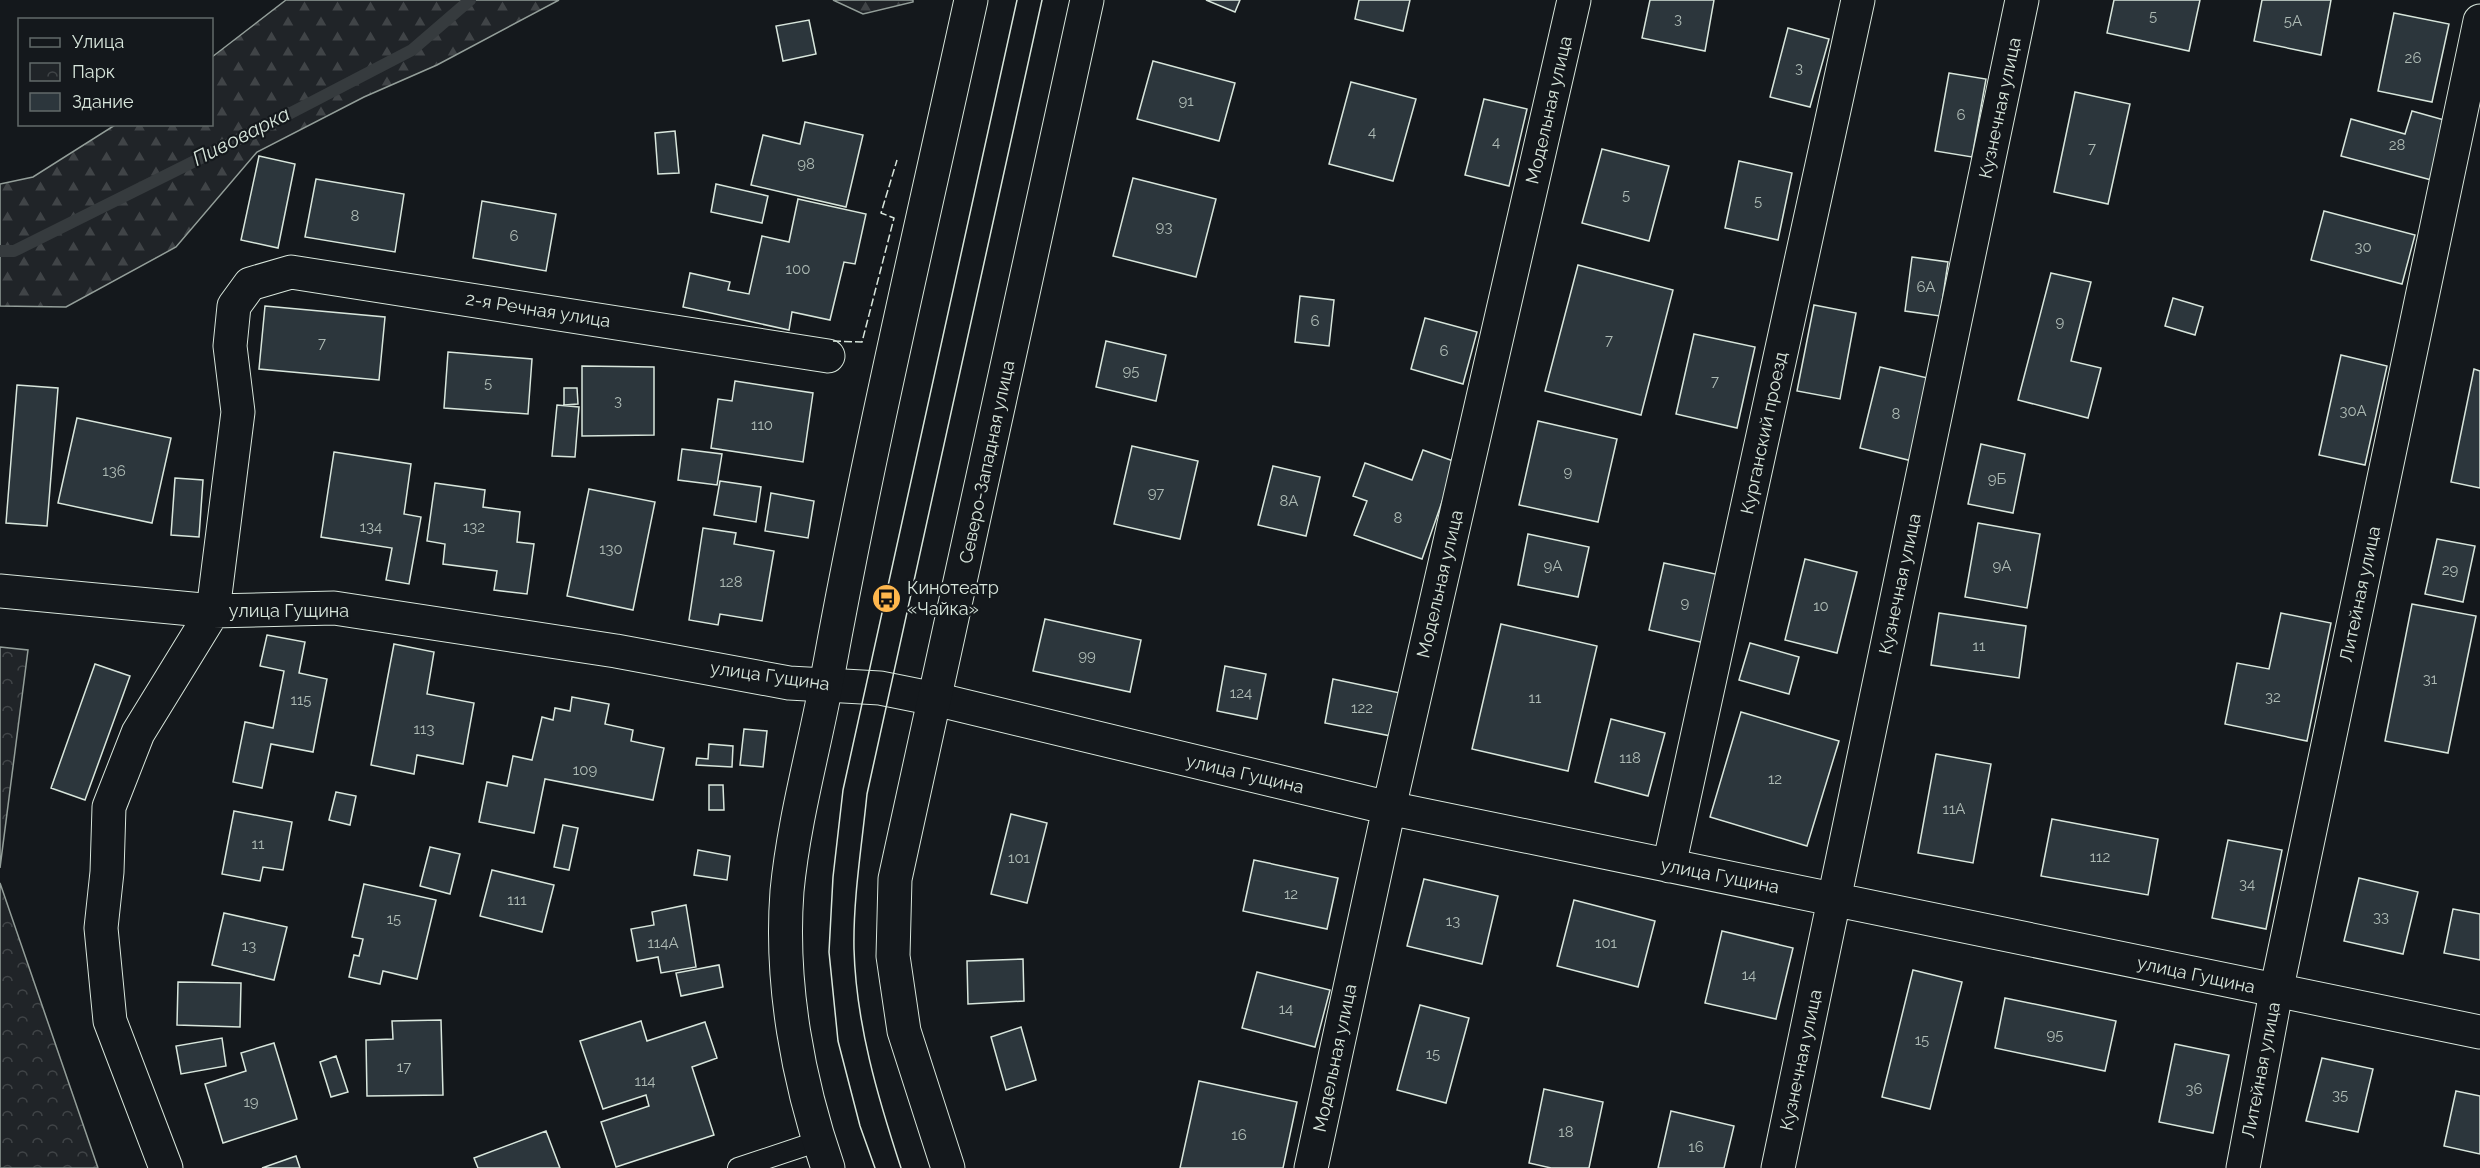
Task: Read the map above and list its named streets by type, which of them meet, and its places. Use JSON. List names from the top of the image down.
{
  "streets": {
    "street": [
      "Кузнечная улица",
      "Модельная улица",
      "2-я Речная улица",
      "Курганский проезд",
      "Северо-Западная улица",
      "Литейная улица",
      "улица Гущина"
    ]
  },
  "crossings": [
    ["Кузнечная улица", "улица Гущина"],
    ["Модельная улица", "улица Гущина"],
    ["2-я Речная улица", "улица Гущина"],
    ["Курганский проезд", "улица Гущина"],
    ["Северо-Западная улица", "улица Гущина"],
    ["Литейная улица", "улица Гущина"]
  ],
  "water": ["Пивоварка"],
  "places": {
    "bus stop": ["Кинотеатр «Чайка»"]
  },
  "house_numbers": [
    "5",
    "3",
    "5А",
    "26",
    "3",
    "91",
    "6",
    "4",
    "4",
    "28",
    "7",
    "98",
    "5",
    "5",
    "8",
    "93",
    "6",
    "30",
    "100",
    "6А",
    "6",
    "9",
    "7",
    "7",
    "6",
    "95",
    "7",
    "5",
    "3",
    "30А",
    "8",
    "110",
    "136",
    "9",
    "9Б",
    "97",
    "8А",
    "8",
    "134",
    "132",
    "130",
    "9А",
    "9А",
    "29",
    "128",
    "9",
    "10",
    "11",
    "99",
    "31",
    "124",
    "32",
    "11",
    "115",
    "122",
    "113",
    "118",
    "109",
    "12",
    "11А",
    "11",
    "112",
    "101",
    "34",
    "12",
    "111",
    "33",
    "15",
    "13",
    "114А",
    "101",
    "13",
    "14",
    "14",
    "95",
    "15",
    "15",
    "17",
    "114",
    "36",
    "35",
    "19",
    "18",
    "16",
    "16"
  ],
  "legend": ["Улица", "Парк", "Здание"]
}
